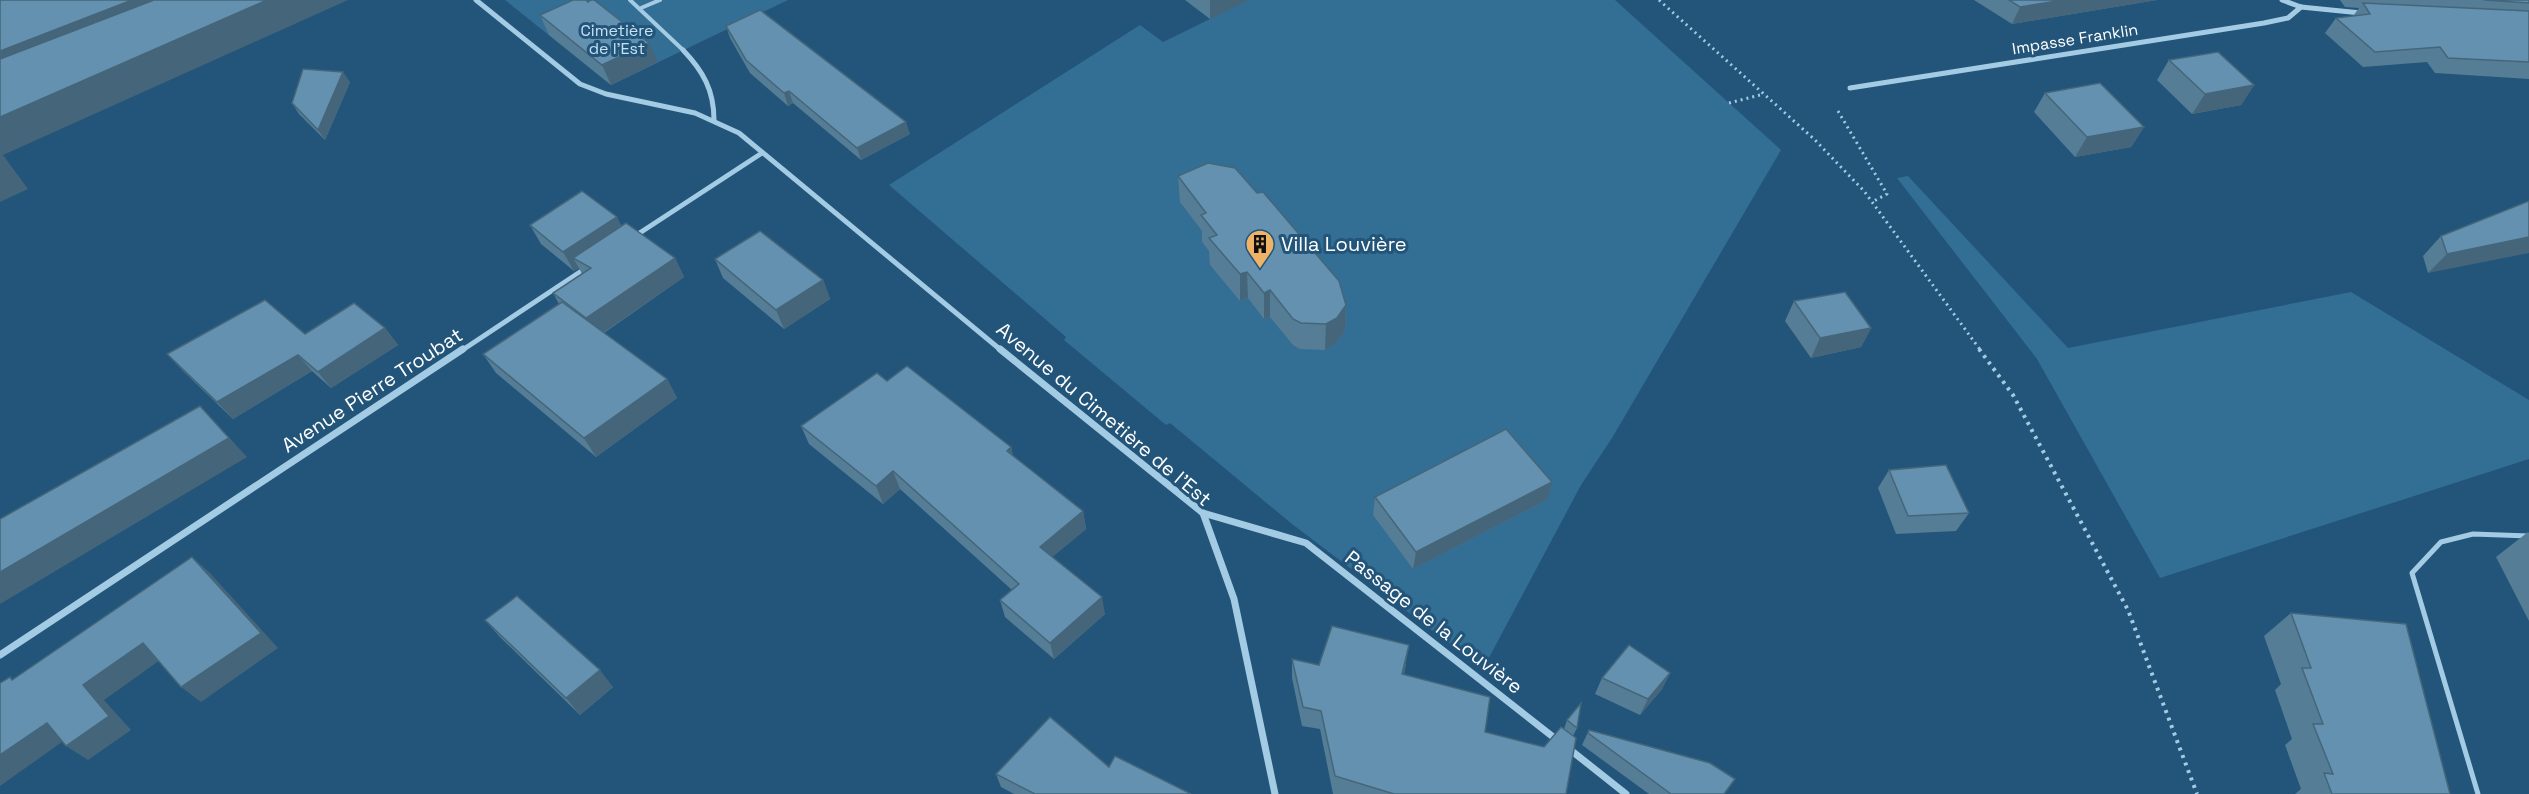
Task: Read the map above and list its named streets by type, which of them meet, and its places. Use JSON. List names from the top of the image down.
{
  "streets": {
    "street": [
      "Impasse Franklin",
      "Avenue Pierre Troubat",
      "Avenue du Cimetière de l'Est",
      "Passage de la Louvière"
    ]
  },
  "crossings": [
    ["Avenue du Cimetière de l'Est", "Passage de la Louvière"]
  ],
  "parks": ["Cimetière de l’Est"],
  "places": {
    "building": ["Villa Louvière"]
  }
}
